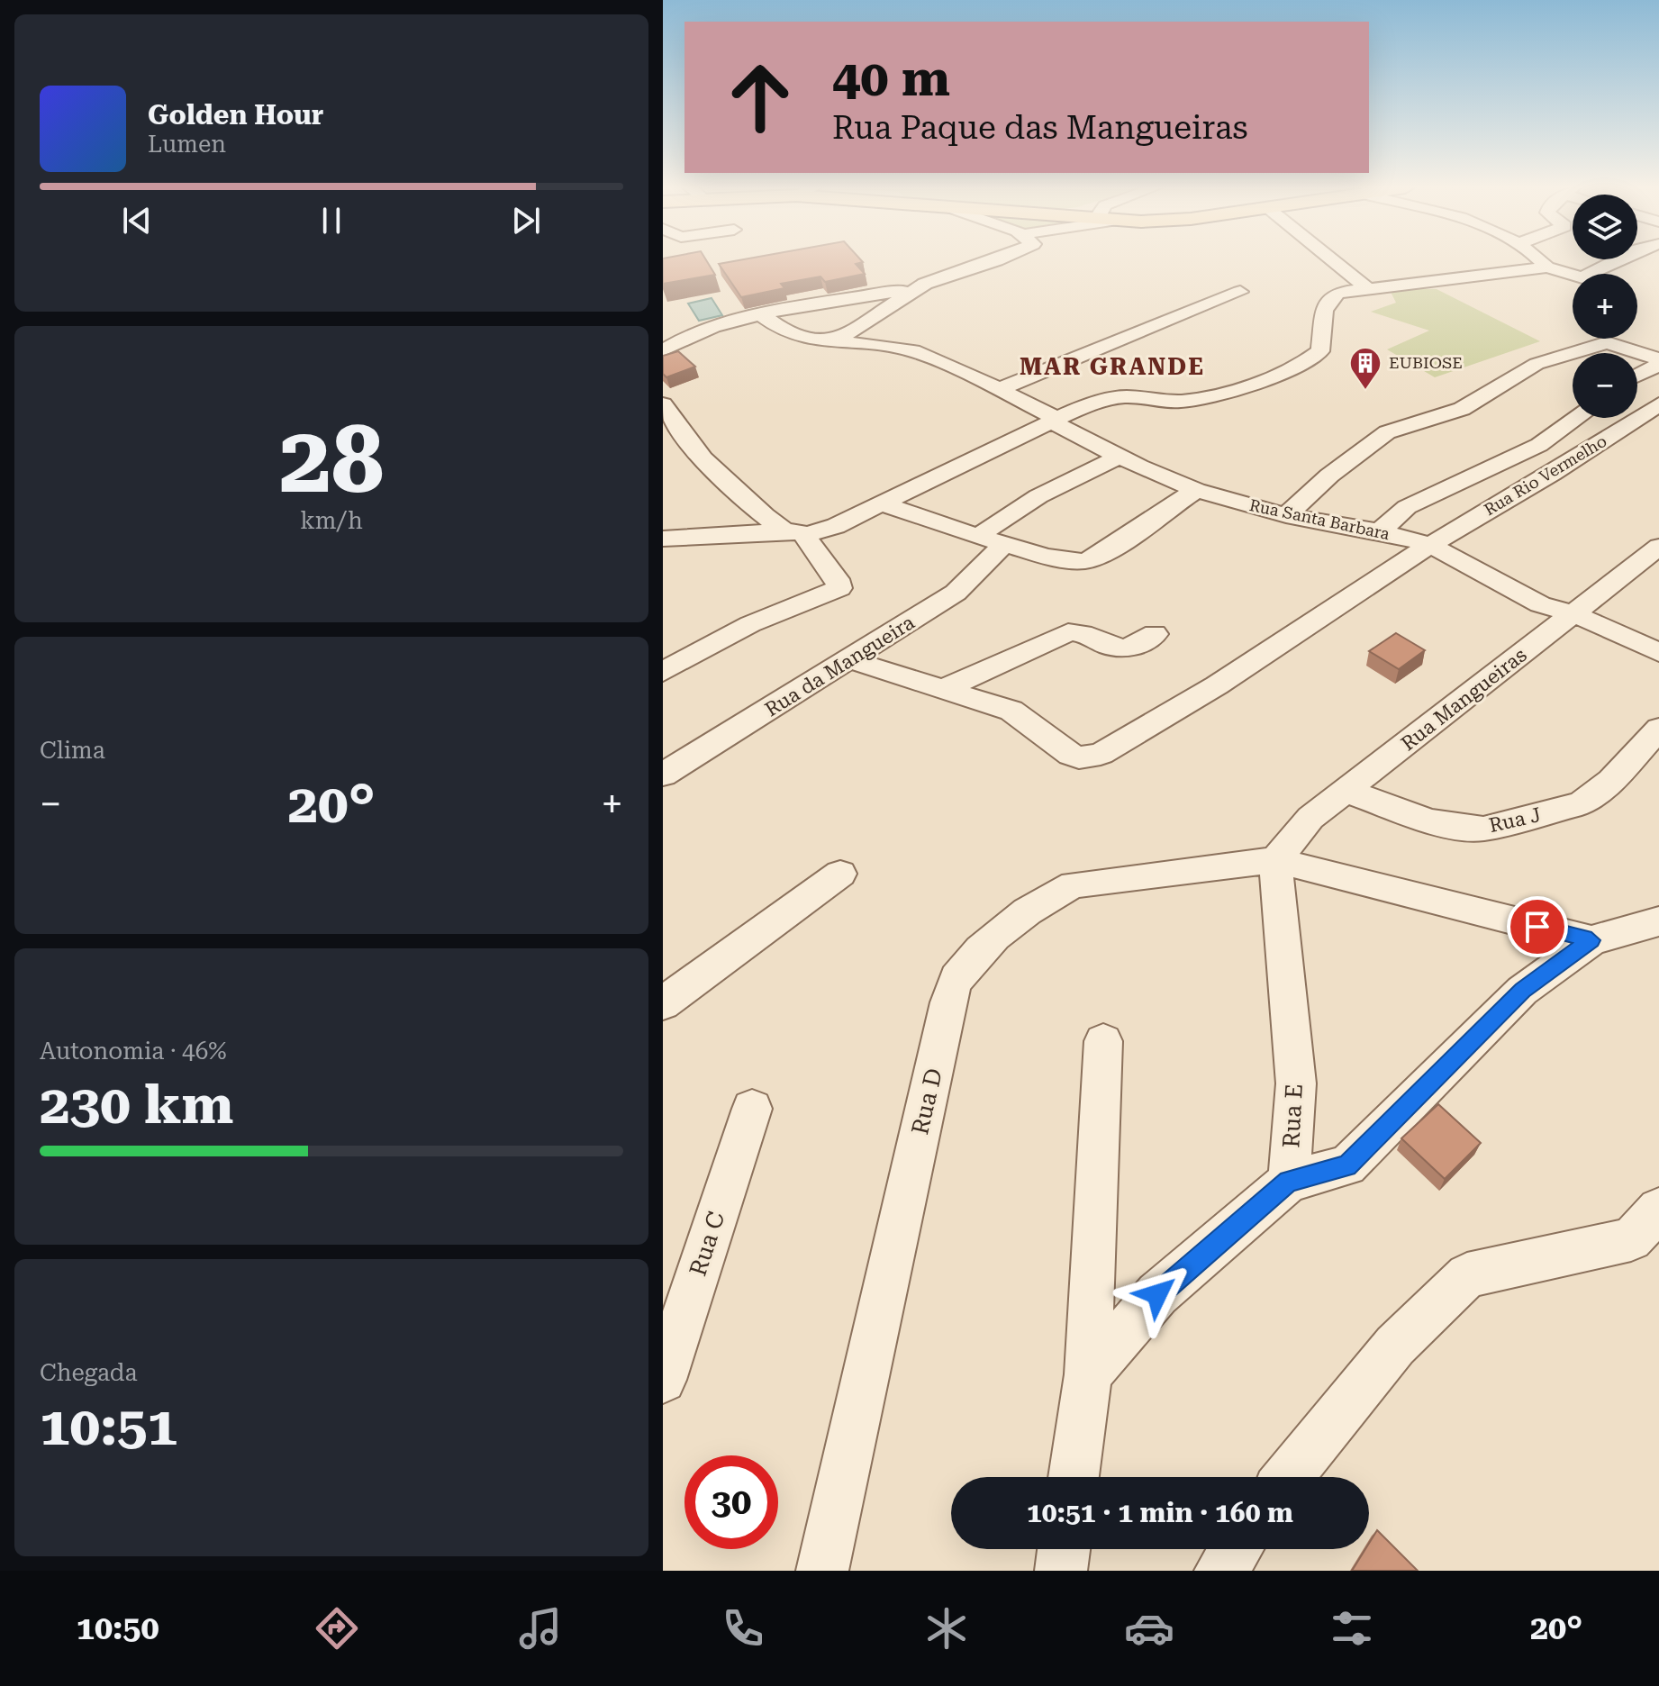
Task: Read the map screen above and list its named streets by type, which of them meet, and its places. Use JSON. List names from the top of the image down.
{
  "streets": {
    "street": [
      "Rua Rio Vermelho",
      "Rua Santa Barbara",
      "Rua da Mangueira",
      "Rua Mangueiras",
      "Rua J",
      "Rua D",
      "Rua E",
      "Rua C"
    ]
  },
  "crossings": [
    ["Rua Rio Vermelho", "Rua Santa Barbara"],
    ["Rua Santa Barbara", "Rua da Mangueira"],
    ["Rua Mangueiras", "Rua J"],
    ["Rua Mangueiras", "Rua D"],
    ["Rua Mangueiras", "Rua E"],
    ["Rua D", "Rua E"]
  ],
  "districts": ["MAR GRANDE"],
  "places": {
    "building": ["EUBIOSE"]
  },
  "page": {
    "turn": ["40 m", "Rua Paque das Mangueiras"],
    "song": ["Golden Hour", "Lumen"],
    "map_buttons": ["+", "−"],
    "tile": [
      ["28", "km/h"],
      "Clima",
      ["Autonomia · 46%", "230 km"],
      ["Chegada", "10:51"]
    ],
    "heat": ["−", "20°", "+"],
    "limit": "30",
    "trip": "10:51 · 1 min · 160 m",
    "tabs": ["10:50", "20°"]
  }
}
